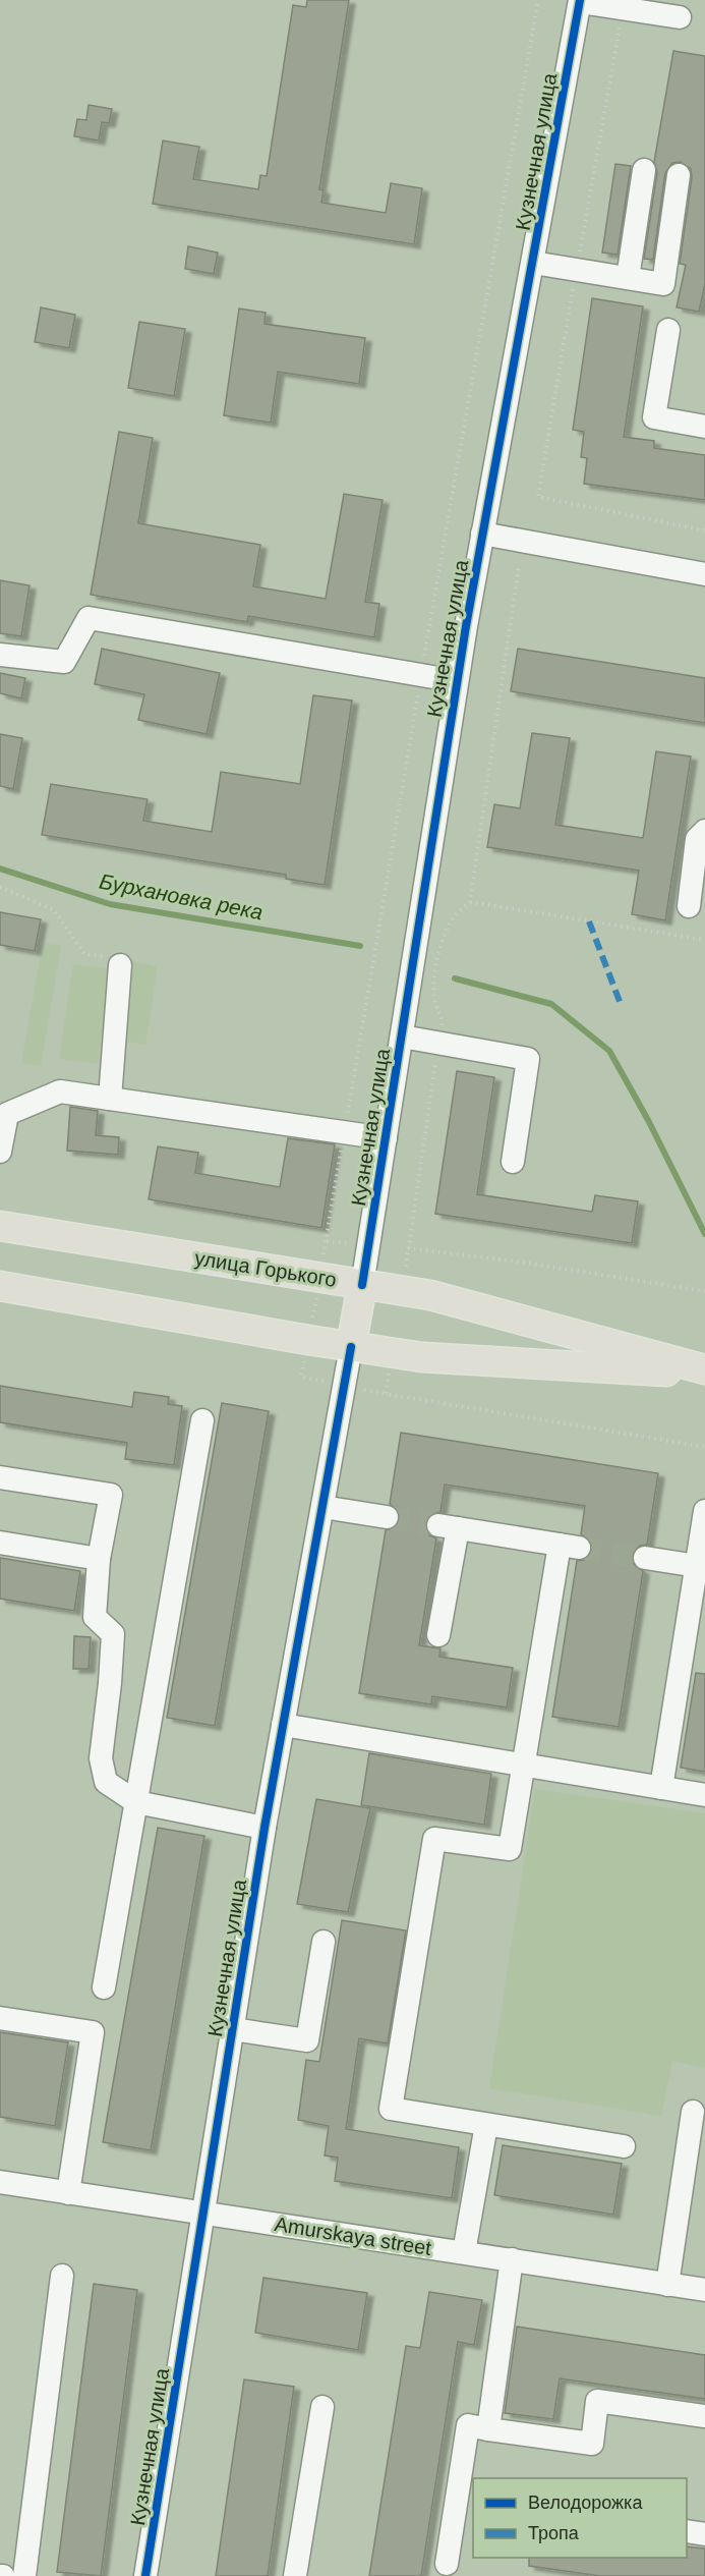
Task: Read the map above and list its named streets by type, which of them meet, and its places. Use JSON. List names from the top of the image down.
{
  "streets": {
    "main road": ["Кузнечная улица", "улица Горького"],
    "street": ["Amurskaya street"]
  },
  "crossings": [
    ["Кузнечная улица", "улица Горького"],
    ["Кузнечная улица", "Amurskaya street"]
  ],
  "water": ["Бурхановка река"],
  "legend": ["Велодорожка", "Тропа"]
}
